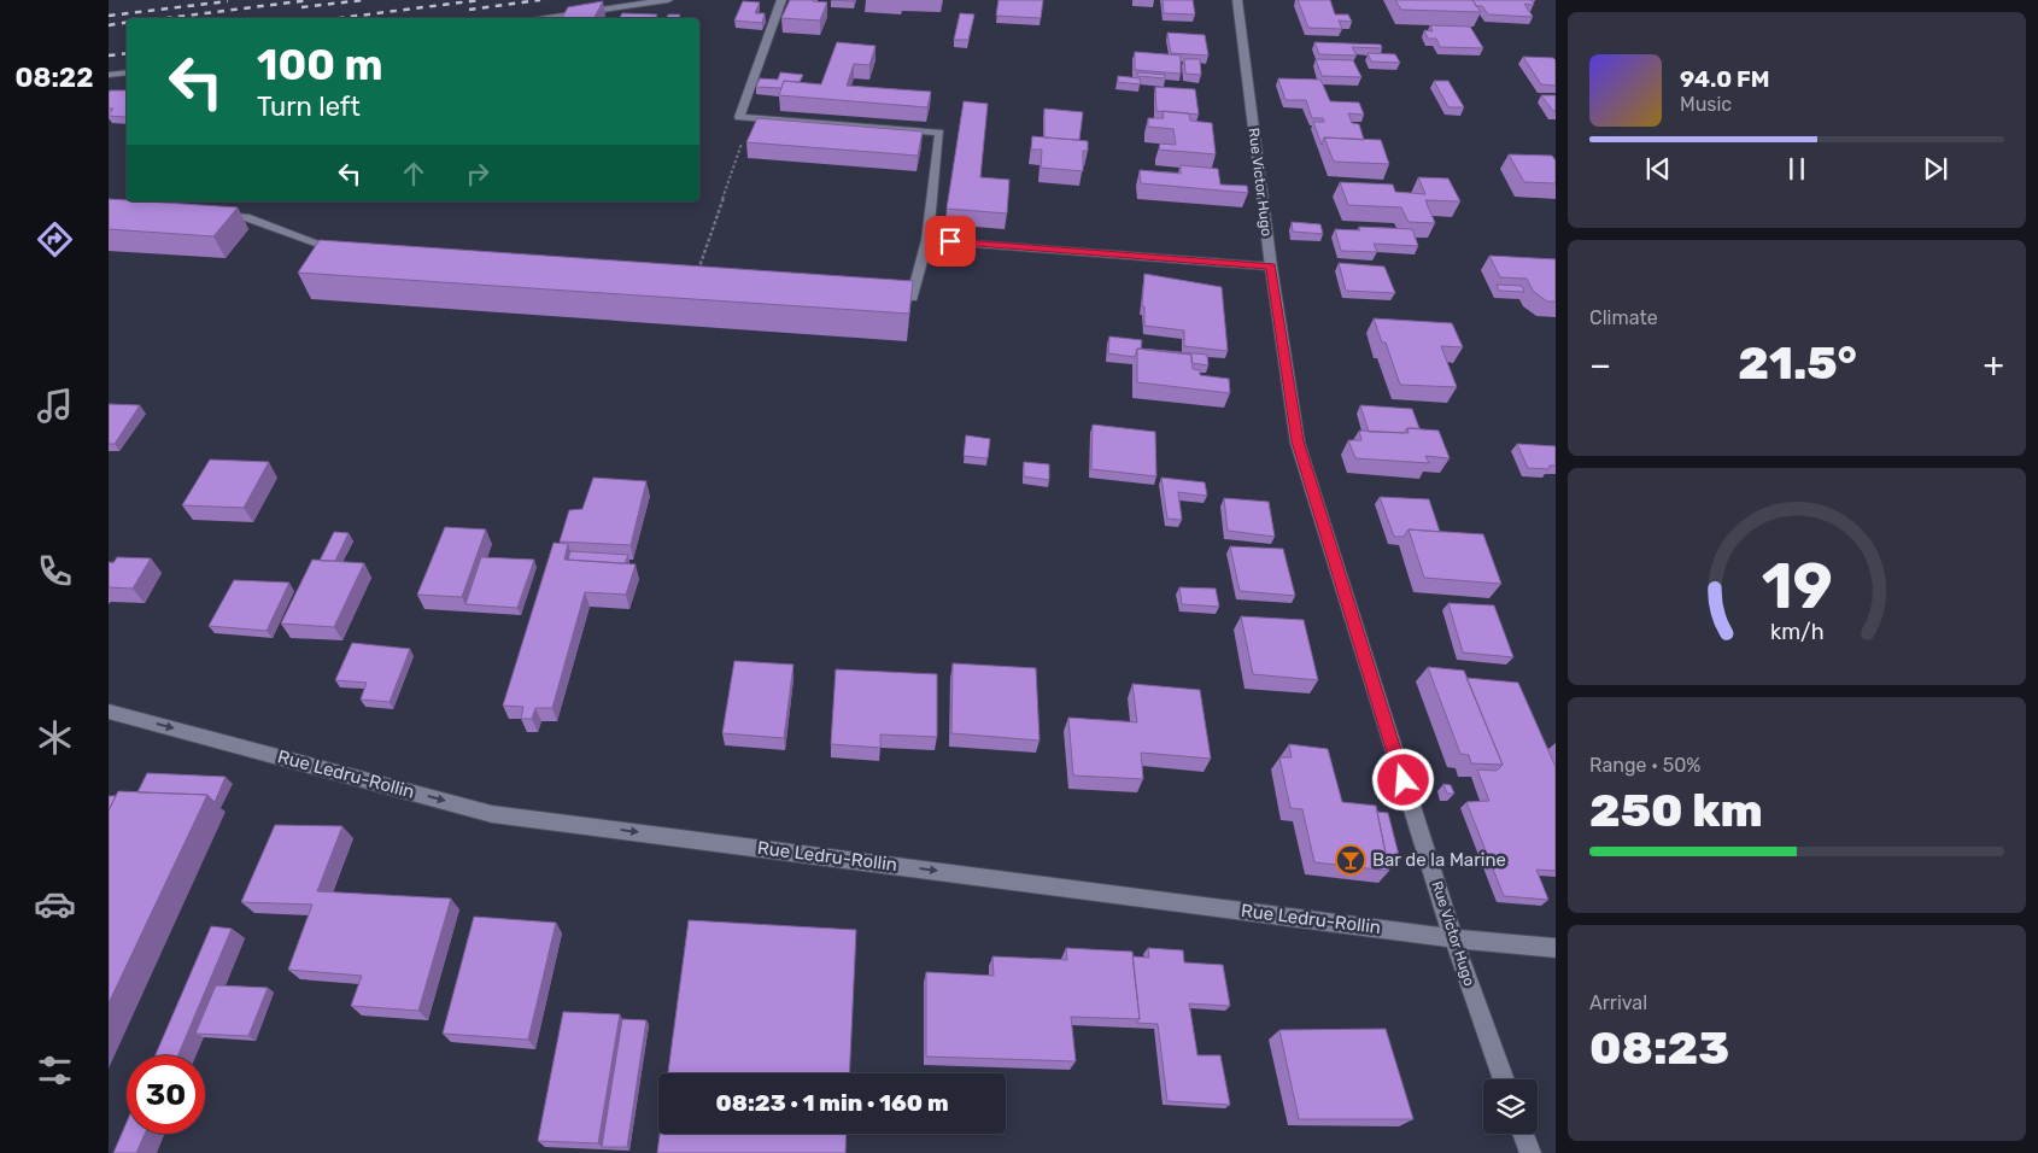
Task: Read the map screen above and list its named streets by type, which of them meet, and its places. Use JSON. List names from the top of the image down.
{
  "streets": {
    "street": ["Rue Victor Hugo", "Rue Ledru-Rollin"]
  },
  "crossings": [
    ["Rue Victor Hugo", "Rue Ledru-Rollin"]
  ],
  "one_way": ["Rue Ledru-Rollin"],
  "places": {
    "bar": ["Bar de la Marine"]
  },
  "page": {
    "tabs": "08:22",
    "turn": ["100 m", "Turn left"],
    "song": ["94.0 FM", "Music"],
    "tile": [
      "Climate",
      ["Range · 50%", "250 km"],
      ["Arrival", "08:23"]
    ],
    "heat": ["−", "21.5°", "+"],
    "limit": "30",
    "trip": "08:23 · 1 min · 160 m",
    "gauge": ["19", "km/h"]
  }
}
